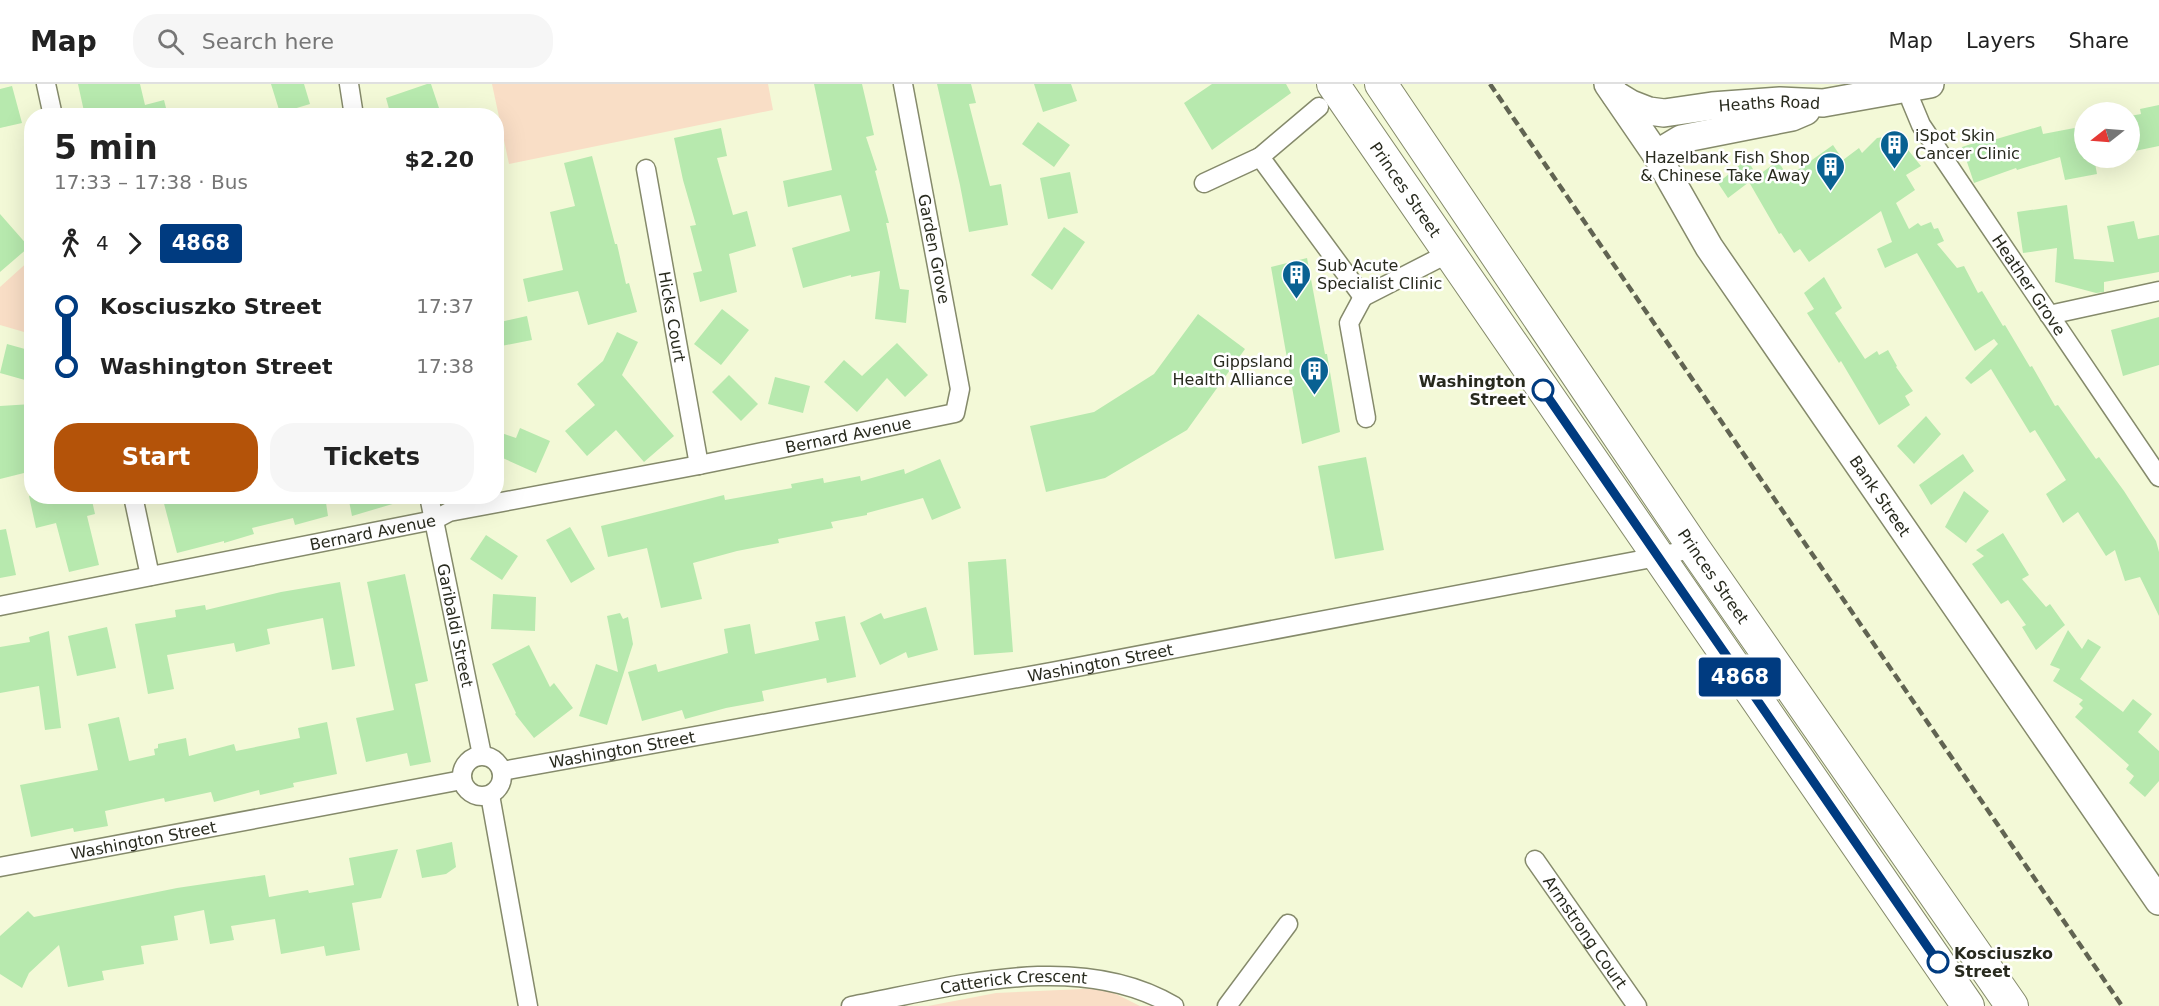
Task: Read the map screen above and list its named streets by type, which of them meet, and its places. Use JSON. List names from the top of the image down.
{
  "streets": {
    "highway": ["Princes Street"],
    "main road": ["Heaths Road", "Bank Street"],
    "street": [
      "Garden Grove",
      "Heather Grove",
      "Hicks Court",
      "Bernard Avenue",
      "Garibaldi Street",
      "Washington Street",
      "Armstrong Court",
      "Catterick Crescent"
    ]
  },
  "crossings": [
    ["Heaths Road", "Bank Street"],
    ["Princes Street", "Washington Street"],
    ["Garden Grove", "Bernard Avenue"],
    ["Hicks Court", "Bernard Avenue"],
    ["Bernard Avenue", "Garibaldi Street"],
    ["Garibaldi Street", "Washington Street"]
  ],
  "places": {
    "building": [
      "iSpot Skin Cancer Clinic",
      "Hazelbank Fish Shop & Chinese Take Away",
      "Sub Acute Specialist Clinic",
      "Gippsland Health Alliance"
    ],
    "other": ["Washington Street", "Kosciuszko Street"]
  },
  "lines": ["bus line 4868"],
  "north": "left",
  "page": {
    "header": "Map",
    "search": "Search here",
    "nav": ["Map", "Layers", "Share"],
    "on_map": "4868",
    "heading": ["5 min", "17:33 – 17:38 · Bus", "$2.20"],
    "legs": ["4", "4868"],
    "list": [
      {
        "name": "Kosciuszko Street",
        "value": "17:37"
      },
      {
        "name": "Washington Street",
        "value": "17:38"
      }
    ],
    "buttons": ["Start", "Tickets"]
  }
}
